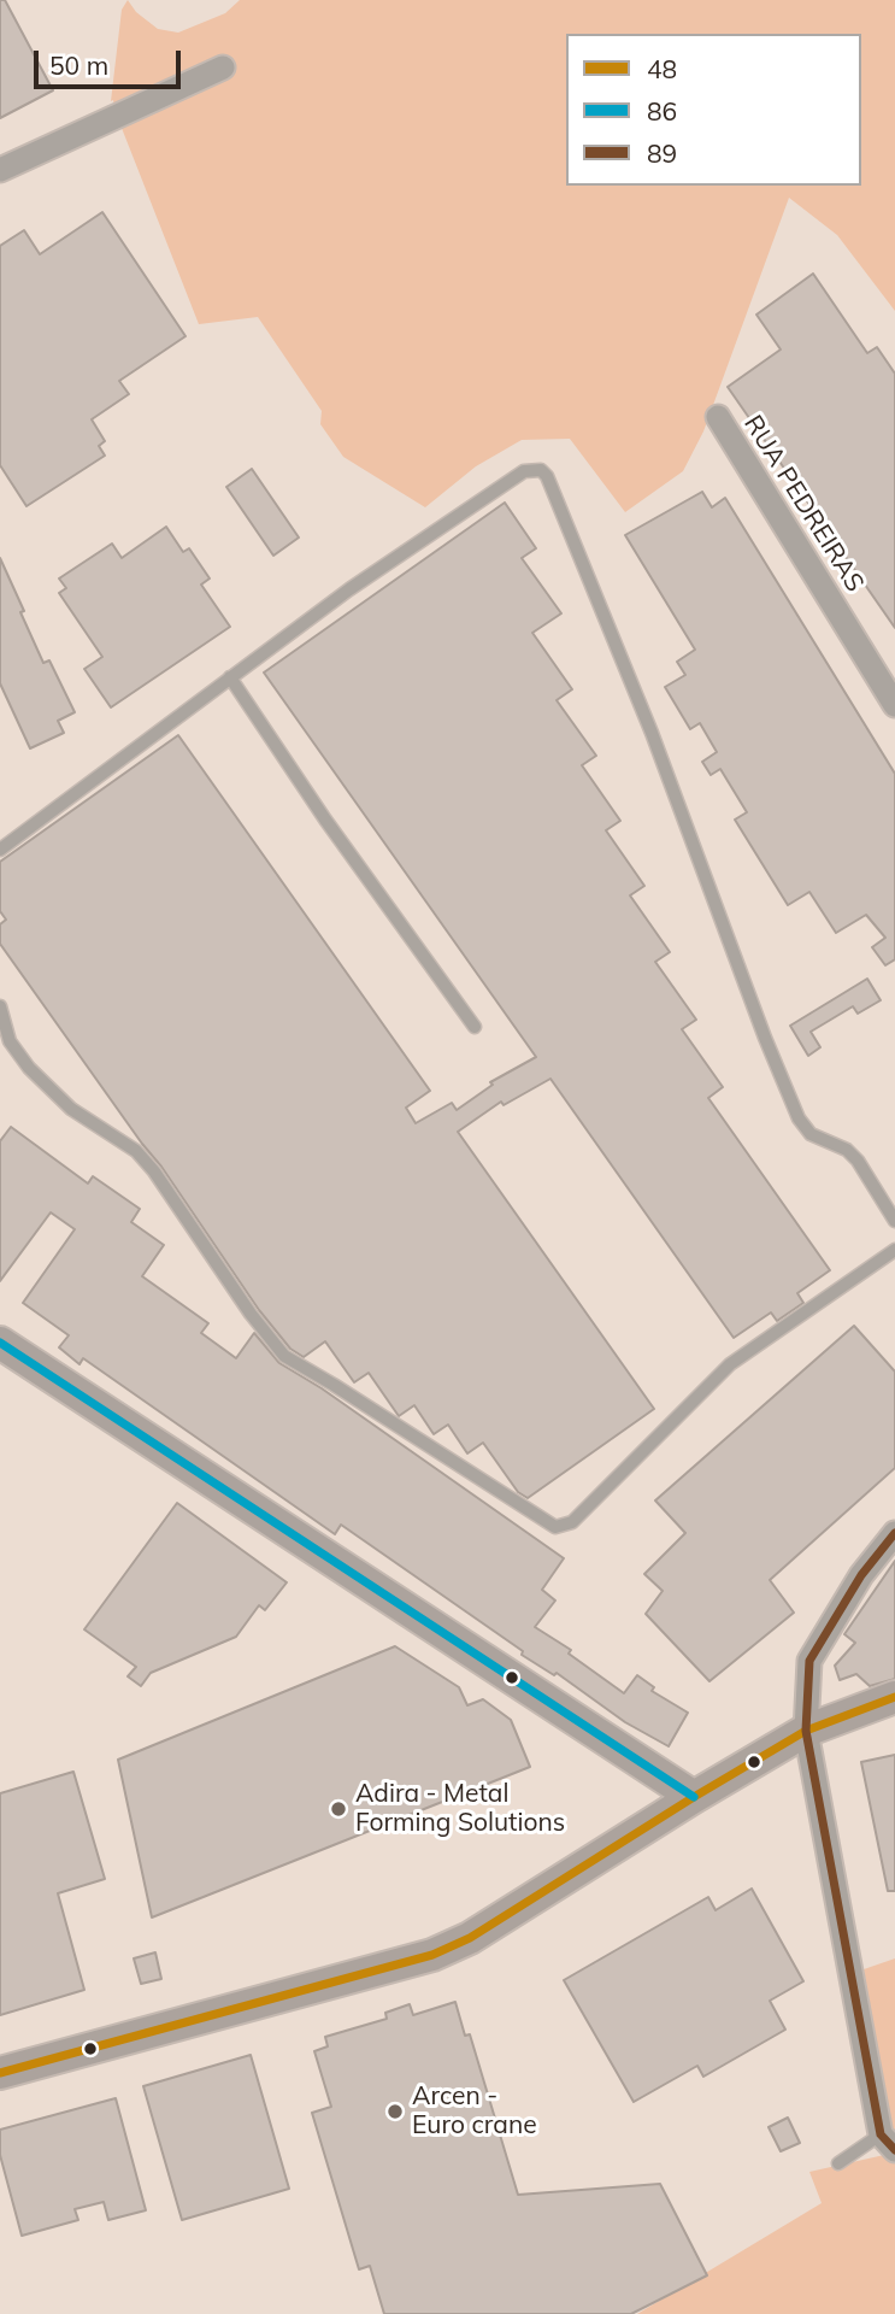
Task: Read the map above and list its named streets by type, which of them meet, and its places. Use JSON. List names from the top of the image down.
{
  "streets": {
    "street": ["RUA PEDREIRAS"]
  },
  "places": ["Adira - Metal Forming Solutions", "Arcen - Euro crane"],
  "lines": ["transit line 86", "transit line 89", "transit line 48"],
  "legend": ["48", "86", "89"],
  "scale_bar": "50 m"
}
